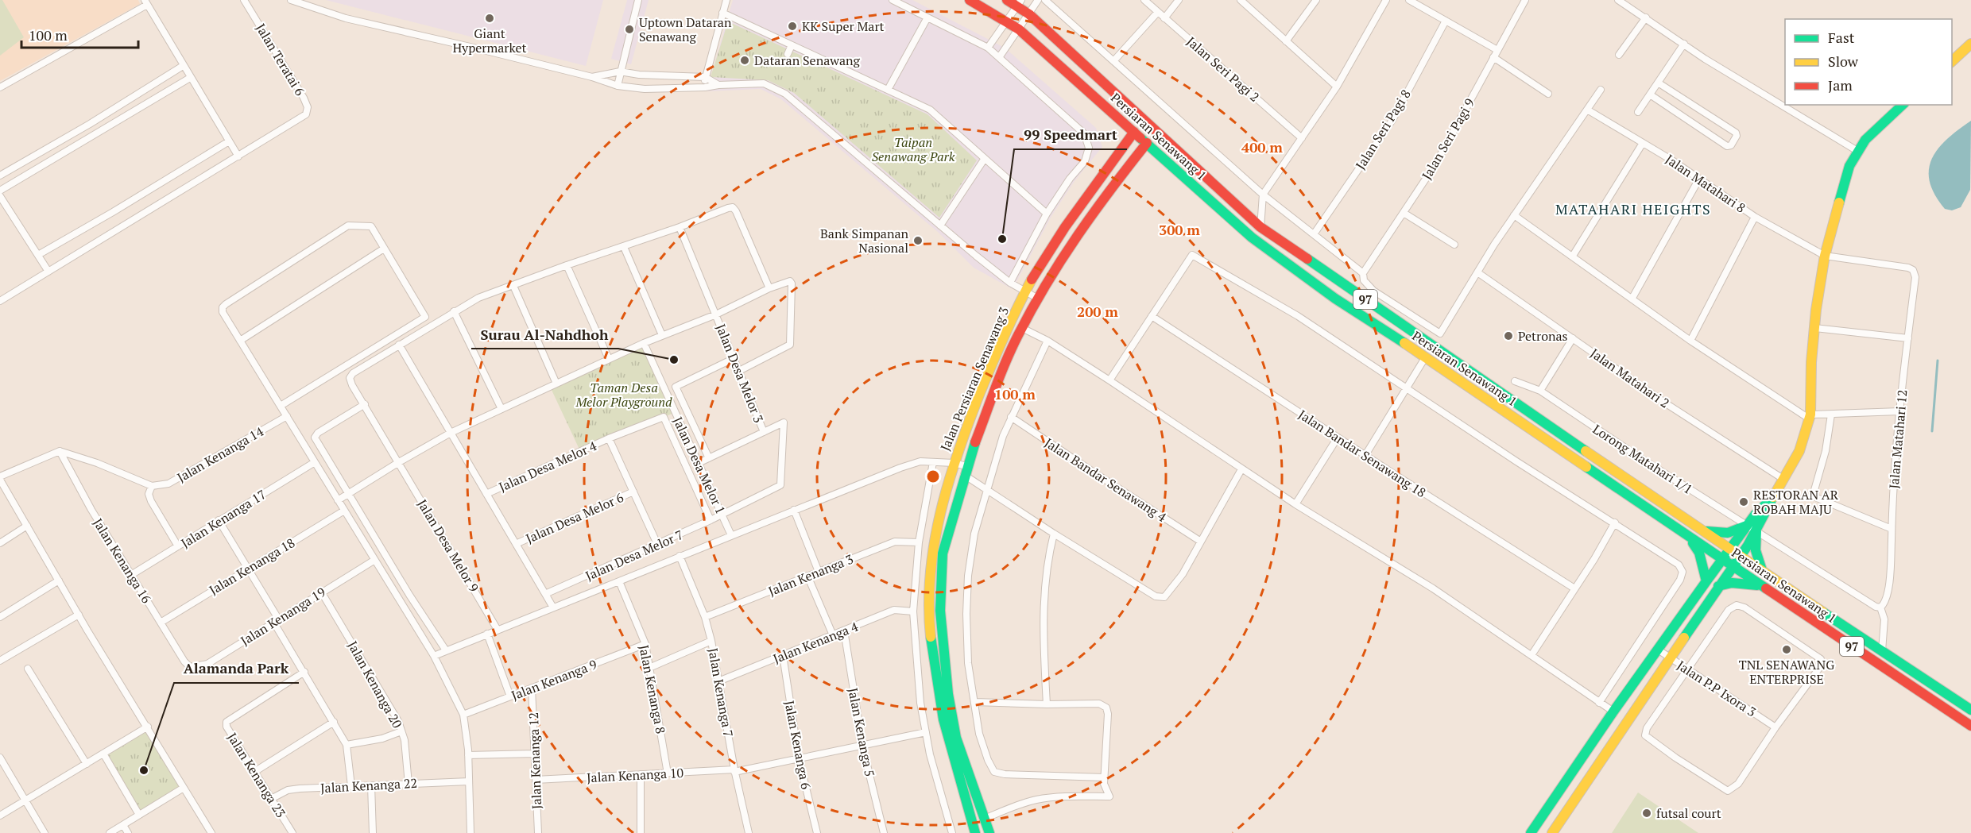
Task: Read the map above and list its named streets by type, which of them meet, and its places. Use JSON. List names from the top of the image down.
{
  "streets": {
    "street": [
      "Jalan Teratai 6",
      "Jalan Seri Pagi 2",
      "Jalan Seri Pagi 8",
      "Persiaran Senawang 1",
      "Jalan Seri Pagi 9",
      "Jalan Matahari 8",
      "97",
      "Jalan Desa Melor 3",
      "Jalan Matahari 2",
      "Jalan Persiaran Senawang 3",
      "Jalan Matahari 12",
      "Jalan Bandar Senawang 18",
      "Jalan Kenanga 14",
      "Lorong Matahari 1/1",
      "Jalan Desa Melor 1",
      "Jalan Desa Melor 4",
      "Jalan Bandar Senawang 4",
      "Jalan Desa Melor 6",
      "Jalan Kenanga 17",
      "Jalan Desa Melor 9",
      "Jalan Desa Melor 7",
      "Jalan Kenanga 16",
      "Jalan Kenanga 18",
      "Jalan Kenanga 3",
      "Jalan Kenanga 19",
      "Jalan Kenanga 4",
      "Jalan Kenanga 9",
      "Jalan Kenanga 20",
      "Jalan P.P Ixora 3",
      "Jalan Kenanga 8",
      "Jalan Kenanga 7",
      "Jalan Kenanga 5",
      "Jalan Kenanga 6",
      "Jalan Kenanga 12",
      "Jalan Kenanga 23",
      "Jalan Kenanga 10",
      "Jalan Kenanga 22"
    ]
  },
  "crossings": [
    ["Persiaran Senawang 1", "Jalan Persiaran Senawang 3"],
    ["Jalan Matahari 8", "Jalan Matahari 12"],
    ["Jalan Desa Melor 3", "Jalan Desa Melor 7"],
    ["Jalan Matahari 12", "Lorong Matahari 1/1"],
    ["Jalan Desa Melor 1", "Jalan Desa Melor 7"],
    ["Jalan Desa Melor 4", "Jalan Desa Melor 7"],
    ["Jalan Kenanga 17", "Jalan Kenanga 16"],
    ["Jalan Kenanga 16", "Jalan Kenanga 18"],
    ["Jalan Kenanga 16", "Jalan Kenanga 19"],
    ["Jalan Kenanga 3", "Jalan Kenanga 7"],
    ["Jalan Kenanga 19", "Jalan Kenanga 20"],
    ["Jalan Kenanga 4", "Jalan Kenanga 7"],
    ["Jalan Kenanga 4", "Jalan Kenanga 5"],
    ["Jalan Kenanga 4", "Jalan Kenanga 6"],
    ["Jalan Kenanga 9", "Jalan Kenanga 8"],
    ["Jalan Kenanga 9", "Jalan Kenanga 12"],
    ["Jalan Kenanga 20", "Jalan Kenanga 22"],
    ["Jalan Kenanga 8", "Jalan Kenanga 10"],
    ["Jalan Kenanga 7", "Jalan Kenanga 10"],
    ["Jalan Kenanga 5", "Jalan Kenanga 10"],
    ["Jalan Kenanga 6", "Jalan Kenanga 10"],
    ["Jalan Kenanga 12", "Jalan Kenanga 10"],
    ["Jalan Kenanga 23", "Jalan Kenanga 22"]
  ],
  "districts": ["MATAHARI HEIGHTS"],
  "parks": ["Taipan Senawang Park", "Taman Desa Melor Playground"],
  "places": [
    "Giant Hypermarket",
    "KK Super Mart",
    "Uptown Dataran Senawang",
    "Dataran Senawang",
    "99 Speedmart",
    "Bank Simpanan Nasional",
    "Petronas",
    "Surau Al-Nahdhoh",
    "RESTORAN AR ROBAH MAJU",
    "TNL SENAWANG ENTERPRISE",
    "Alamanda Park",
    "futsal court"
  ],
  "legend": ["Fast", "Slow", "Jam"],
  "scale_bar": "100 m",
  "rings": [
    "400 m",
    "300 m",
    "200 m",
    "100 m"
  ]
}
